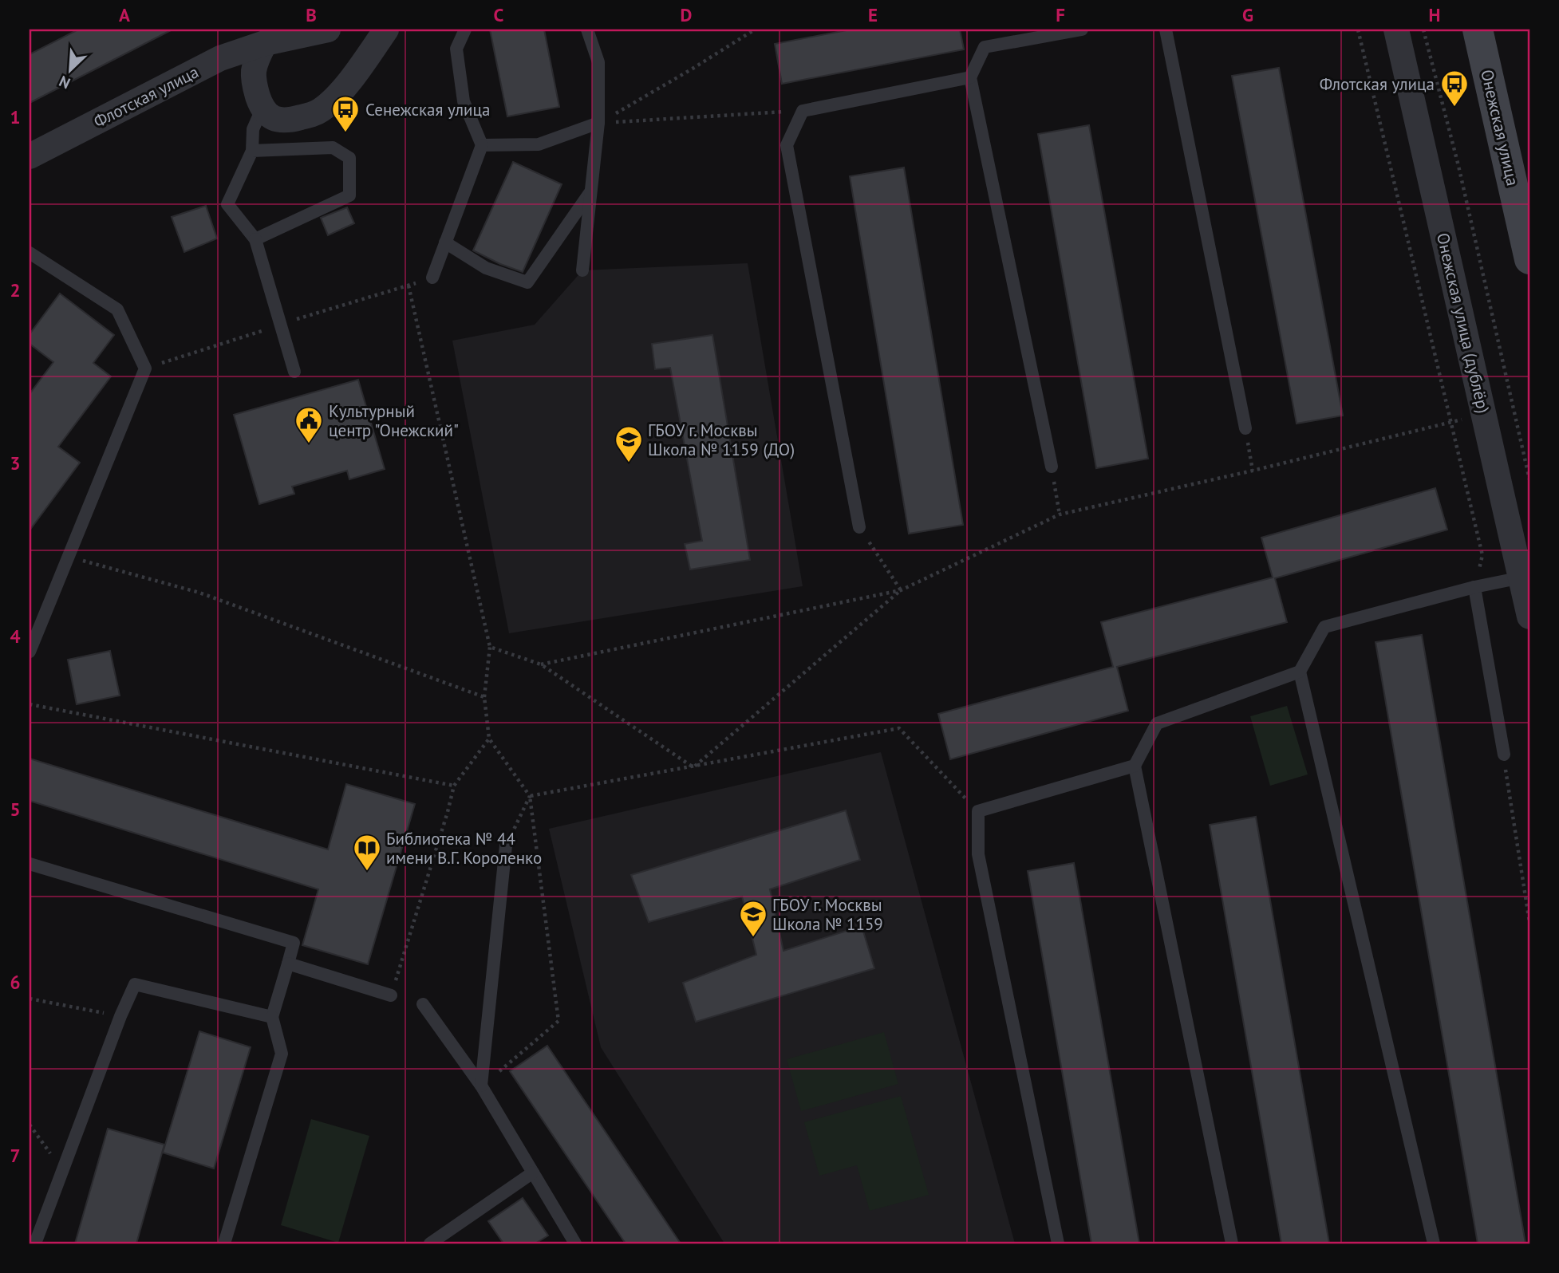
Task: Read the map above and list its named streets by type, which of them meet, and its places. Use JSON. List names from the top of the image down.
{
  "streets": {
    "main road": ["Онежская улица"],
    "street": ["Флотская улица", "Онежская улица (дублёр)"]
  },
  "places": {
    "bus stop": ["Флотская улица", "Сенежская улица"],
    "public building": ["Культурный центр \"Онежский\""],
    "school or university": ["ГБОУ г. Москвы Школа № 1159 (ДО)", "ГБОУ г. Москвы Школа № 1159"],
    "library": ["Библиотека № 44 имени В.Г. Короленко"]
  },
  "north": "bottom left",
  "grid": {
    "columns": [
      "A",
      "B",
      "C",
      "D",
      "E",
      "F",
      "G",
      "H"
    ],
    "rows": [
      "1",
      "2",
      "3",
      "4",
      "5",
      "6",
      "7"
    ]
  }
}
